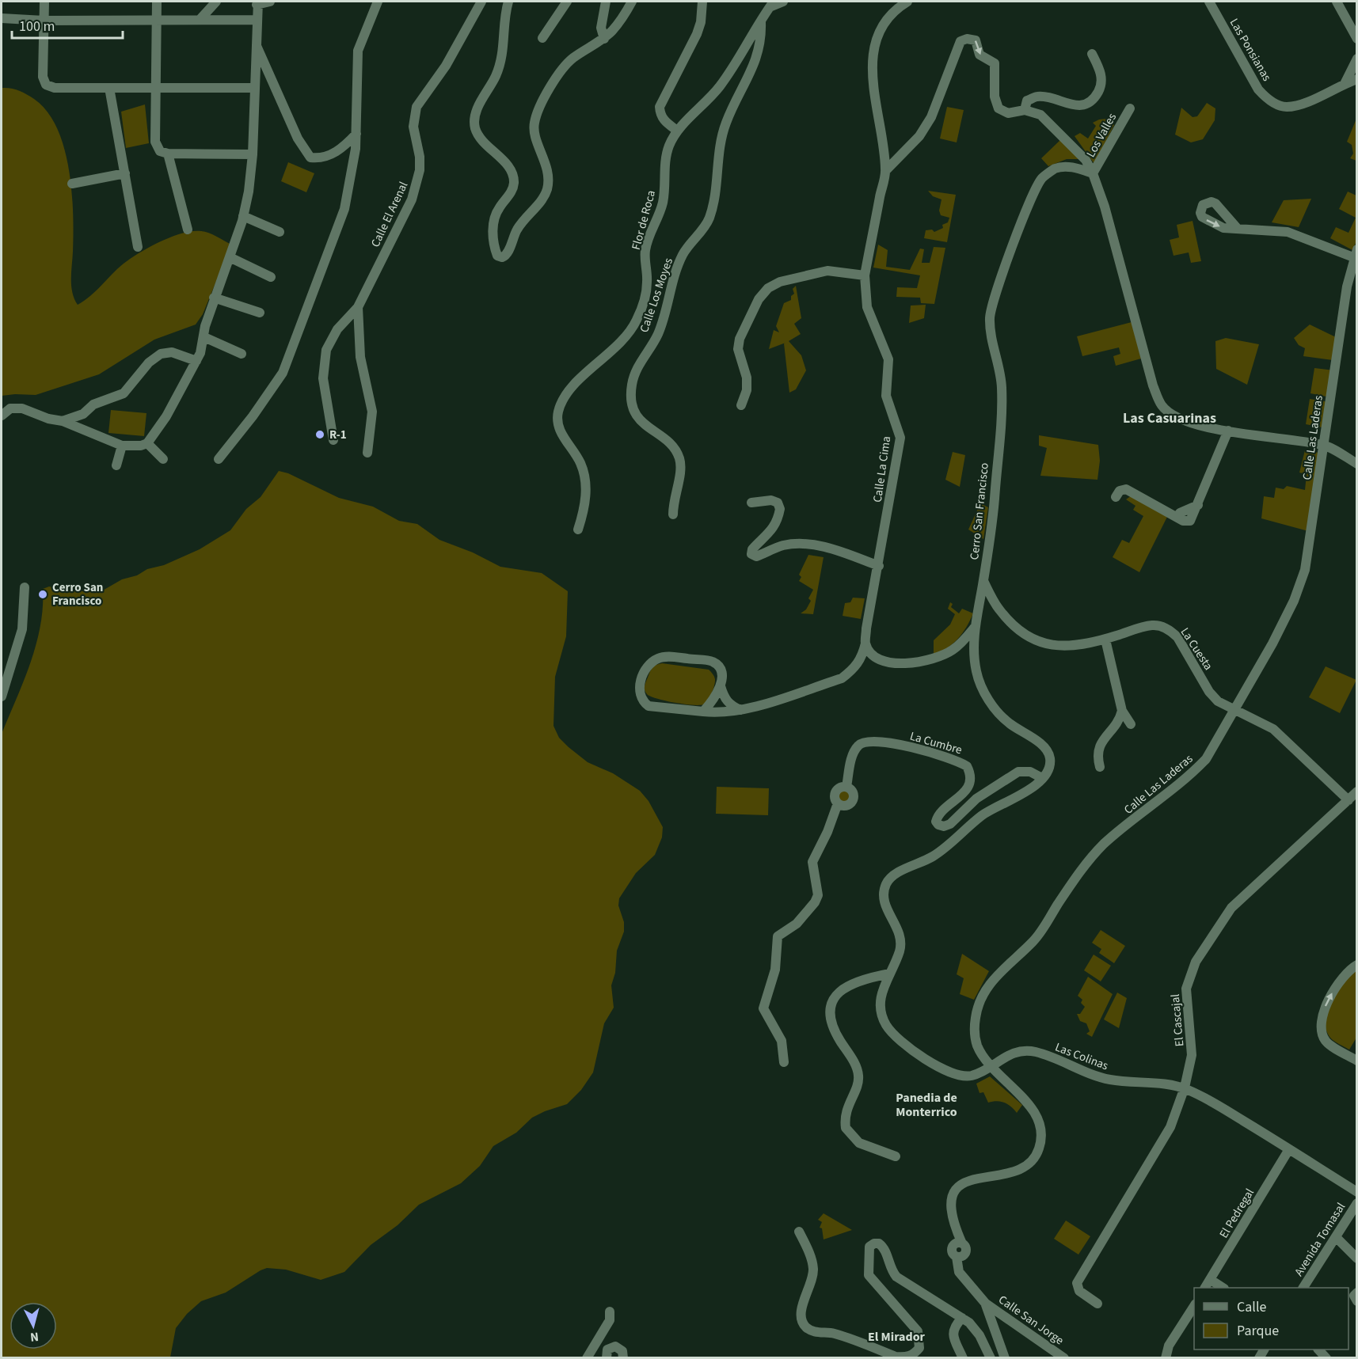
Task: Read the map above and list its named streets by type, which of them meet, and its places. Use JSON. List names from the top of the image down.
{
  "streets": {
    "street": [
      "Las Ponsianas",
      "Los Valles",
      "Calle El Arenal",
      "Flor de Roca",
      "Calle Los Moyes",
      "Calle Las Laderas",
      "Calle La Cima",
      "Cerro San Francisco",
      "La Cuesta",
      "La Cumbre",
      "El Cascajal",
      "Las Colinas",
      "El Pedregal",
      "Avenida Tomasal",
      "Calle San Jorge"
    ]
  },
  "crossings": [
    ["Los Valles", "Cerro San Francisco"],
    ["Flor de Roca", "Calle Los Moyes"],
    ["Calle Las Laderas", "La Cuesta"],
    ["Calle Las Laderas", "Las Colinas"],
    ["Calle Las Laderas", "Calle San Jorge"],
    ["Cerro San Francisco", "La Cuesta"],
    ["Cerro San Francisco", "La Cumbre"],
    ["La Cuesta", "El Cascajal"],
    ["El Cascajal", "Las Colinas"],
    ["Las Colinas", "El Pedregal"]
  ],
  "districts": ["Las Casuarinas", "Panedia de Monterrico", "El Mirador"],
  "places": ["R-1", "Cerro San Francisco"],
  "legend": ["Calle", "Parque"],
  "scale_bar": "100 m",
  "north": "bottom"
}
